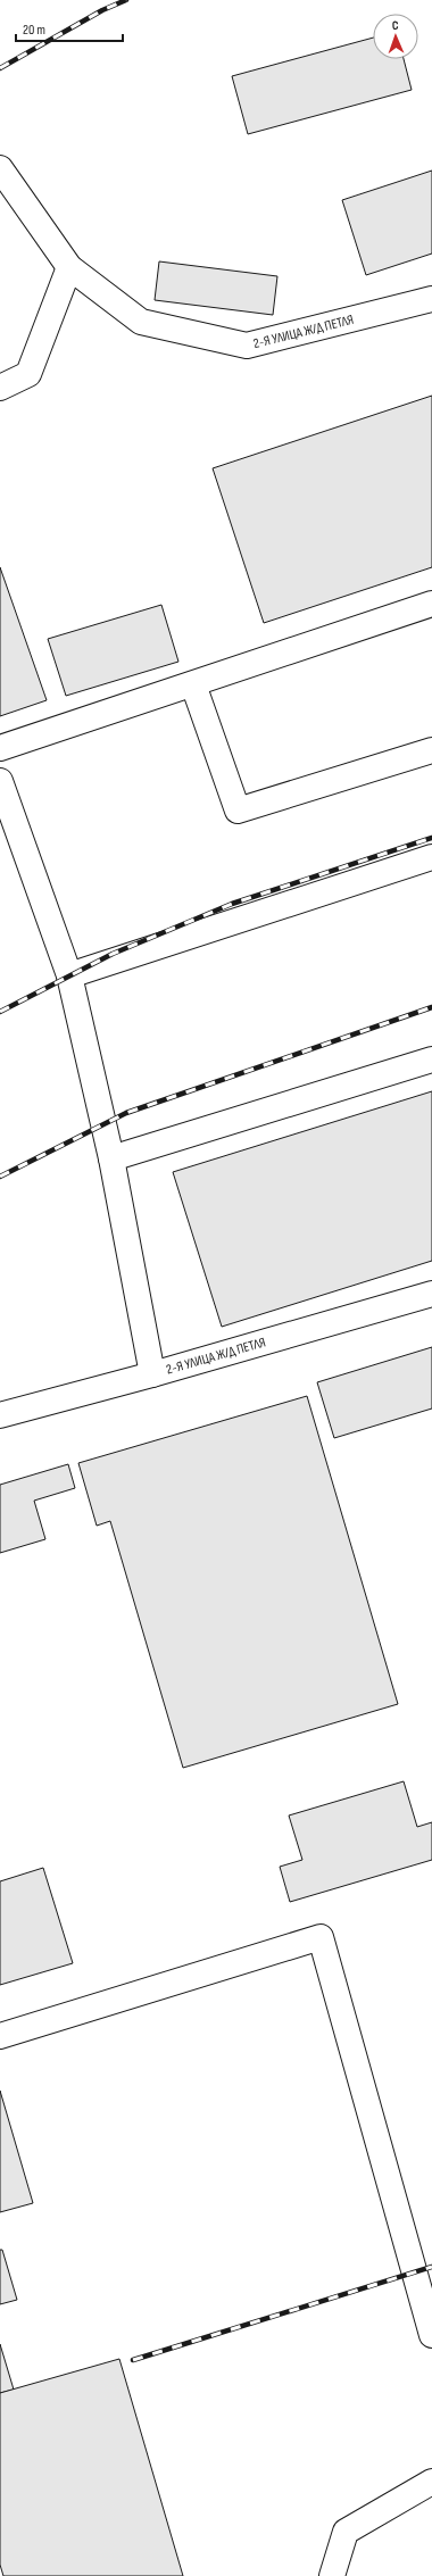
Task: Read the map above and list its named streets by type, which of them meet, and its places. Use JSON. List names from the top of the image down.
{
  "streets": {
    "street": ["2-Я УЛИЦА Ж/Д ПЕТЛЯ"]
  },
  "scale_bar": "20 m",
  "north": "top"
}
